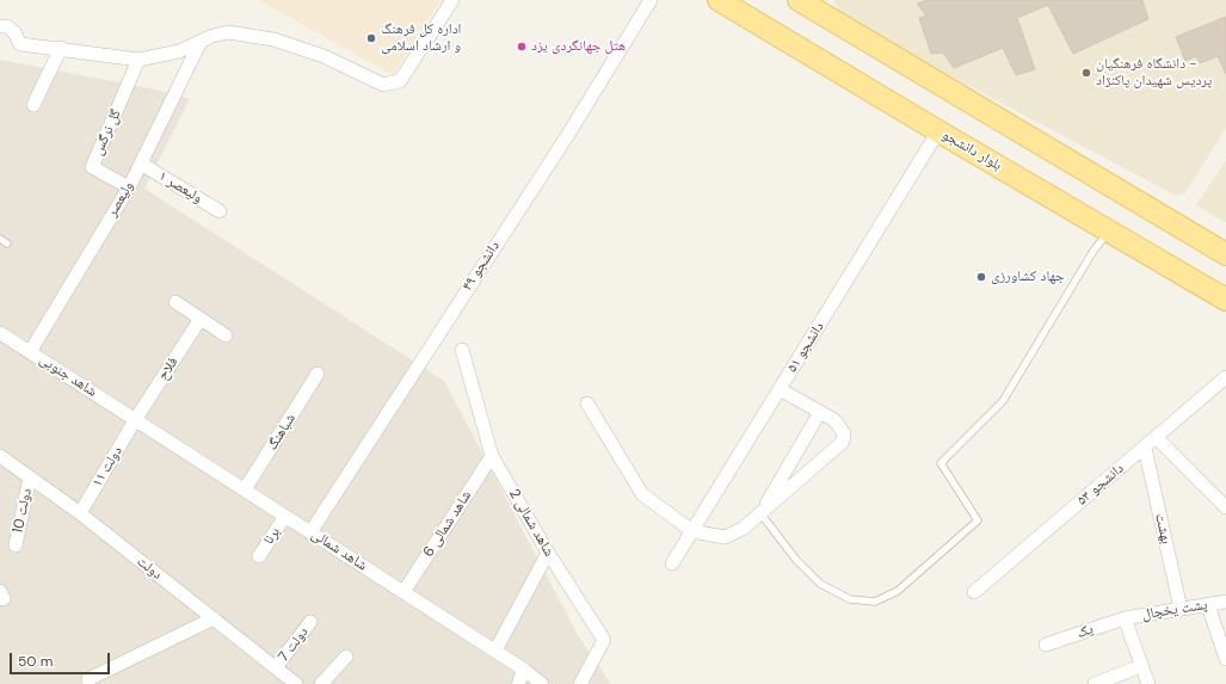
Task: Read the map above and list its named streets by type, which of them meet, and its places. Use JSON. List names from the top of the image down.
{
  "streets": {
    "main road": ["بلوار دانشجو"],
    "street": [
      "گل نرگس",
      "ولیعصر ۱",
      "ولیعصر",
      "دانشجو ۴۹",
      "دانشجو ۵۱",
      "فلاح",
      "شاهد جنوبی",
      "شباهنگ",
      "دولت ۱۱",
      "دانشجو ۵۳",
      "دولت 10",
      "شاهد شمالی 2",
      "شاهد شمالی 6",
      "بهشت",
      "برنا",
      "شاهد شمالی",
      "دولت",
      "پشت یخچال",
      "یک",
      "دولت 7"
    ]
  },
  "crossings": [
    ["گل نرگس", "ولیعصر"],
    ["بلوار دانشجو", "دانشجو ۵۱"],
    ["ولیعصر ۱", "ولیعصر"],
    ["ولیعصر", "شاهد جنوبی"],
    ["دانشجو ۴۹", "شاهد شمالی"],
    ["فلاح", "شاهد جنوبی"],
    ["فلاح", "دولت ۱۱"],
    ["فلاح", "شاهد شمالی"],
    ["شاهد جنوبی", "دولت ۱۱"],
    ["شاهد جنوبی", "شاهد شمالی"],
    ["شباهنگ", "شاهد شمالی"],
    ["دولت ۱۱", "شاهد شمالی"],
    ["دولت ۱۱", "دولت"],
    ["دانشجو ۵۳", "بهشت"],
    ["دولت 10", "دولت"],
    ["شاهد شمالی 2", "شاهد شمالی 6"],
    ["شاهد شمالی 6", "شاهد شمالی"],
    ["بهشت", "پشت یخچال"],
    ["برنا", "شاهد شمالی"],
    ["دولت", "دولت 7"],
    ["پشت یخچال", "یک"]
  ],
  "places": [
    "اداره کل فرهنگ و ارشاد اسلامی",
    "هتل جهانگردی یزد",
    "دانشگاه فرهنگیان - پردیس شهیدان پاکنژاد",
    "جهاد کشاورزی"
  ],
  "scale_bar": "50 m"
}
